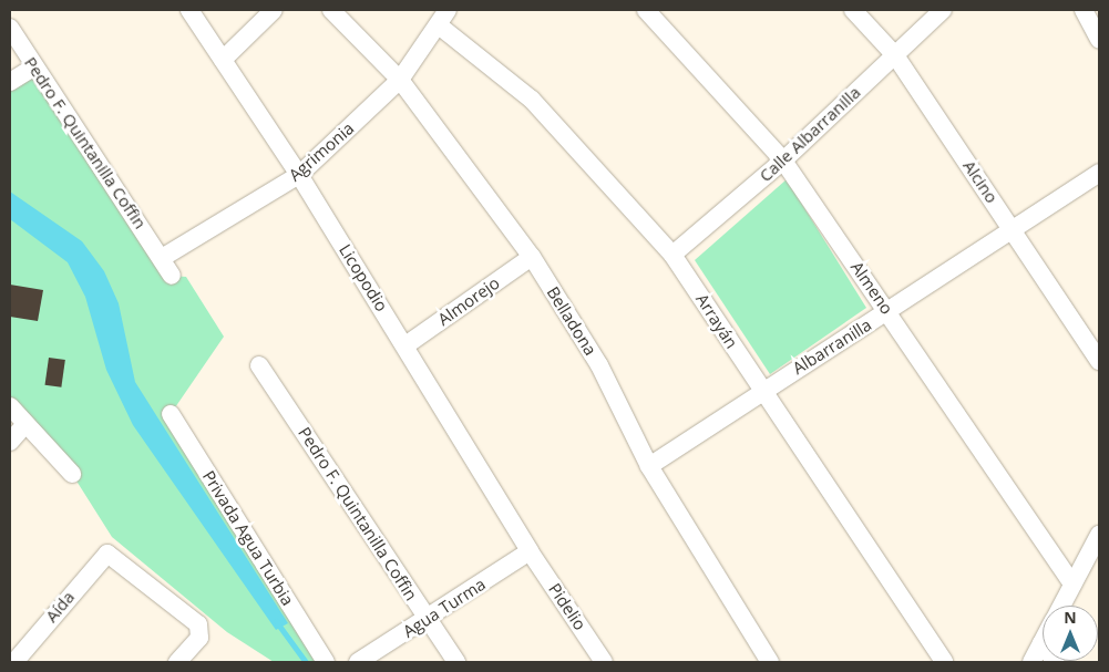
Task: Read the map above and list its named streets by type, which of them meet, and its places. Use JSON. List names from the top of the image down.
{
  "streets": {
    "street": [
      "Calle Albarranilla",
      "Pedro F. Quintanilla Coffin",
      "Agrimonia",
      "Alcino",
      "Licopodio",
      "Almeno",
      "Almorejo",
      "Belladona",
      "Arrayán",
      "Albarranilla",
      "Privada Agua Turbia",
      "Aída",
      "Pidelio",
      "Agua Turma"
    ]
  },
  "crossings": [
    ["Calle Albarranilla", "Alcino"],
    ["Calle Albarranilla", "Almeno"],
    ["Calle Albarranilla", "Arrayán"],
    ["Pedro F. Quintanilla Coffin", "Agrimonia"],
    ["Pedro F. Quintanilla Coffin", "Agua Turma"],
    ["Agrimonia", "Licopodio"],
    ["Agrimonia", "Belladona"],
    ["Agrimonia", "Arrayán"],
    ["Alcino", "Albarranilla"],
    ["Licopodio", "Almorejo"],
    ["Licopodio", "Pidelio"],
    ["Licopodio", "Agua Turma"],
    ["Almeno", "Albarranilla"],
    ["Almorejo", "Belladona"],
    ["Belladona", "Albarranilla"],
    ["Arrayán", "Albarranilla"],
    ["Pidelio", "Agua Turma"]
  ],
  "north": "top"
}
